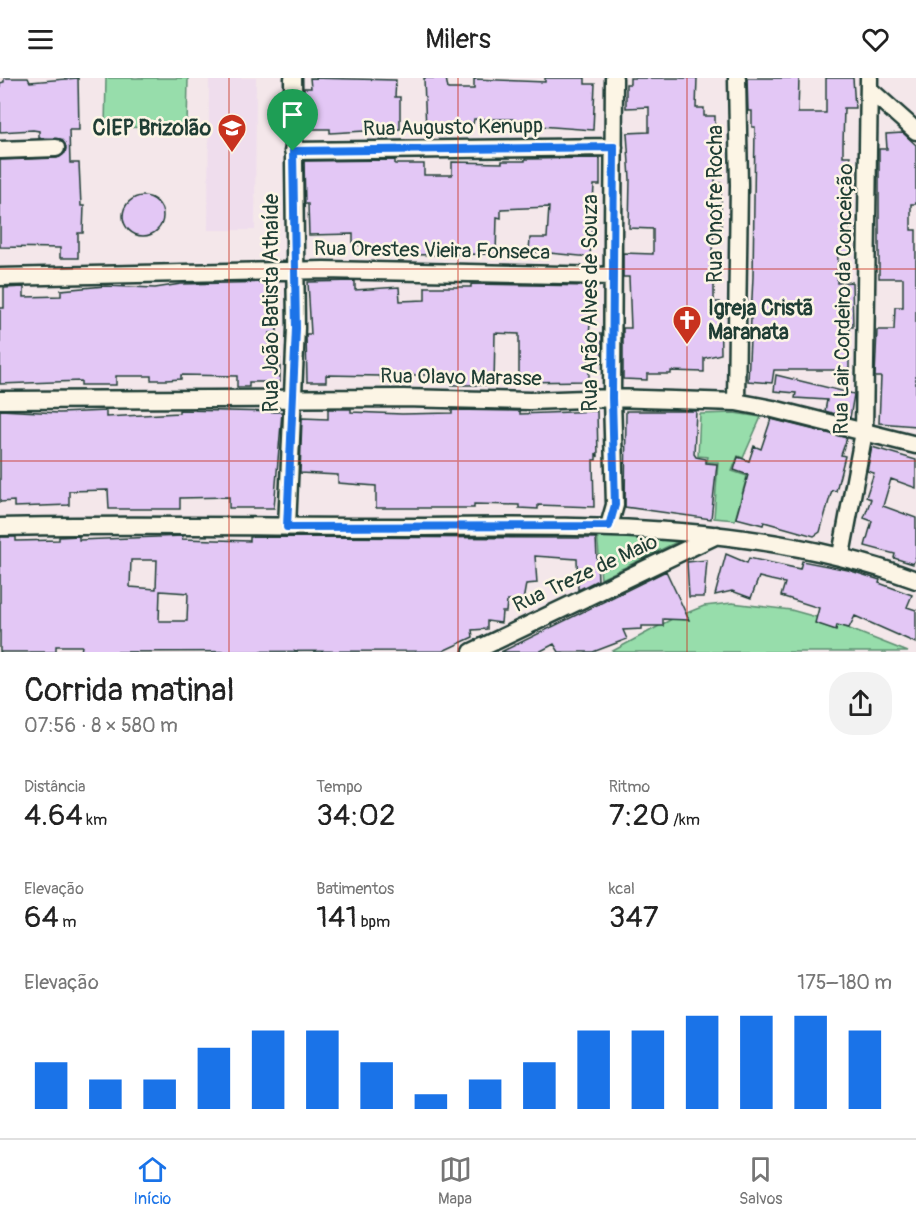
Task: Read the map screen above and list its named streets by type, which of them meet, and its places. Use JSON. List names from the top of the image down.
{
  "streets": {
    "street": [
      "Rua Augusto Kenupp",
      "Rua Onofre Rocha",
      "Rua Orestes Vieira Fonseca",
      "Rua Lair Cordeiro da Conceição",
      "Rua João Batista Athaíde",
      "Rua Arão Alves de Souza",
      "Rua Olavo Marasse",
      "Rua Treze de Maio"
    ]
  },
  "crossings": [
    ["Rua Augusto Kenupp", "Rua João Batista Athaíde"],
    ["Rua Augusto Kenupp", "Rua Arão Alves de Souza"],
    ["Rua Onofre Rocha", "Rua Olavo Marasse"],
    ["Rua Orestes Vieira Fonseca", "Rua João Batista Athaíde"],
    ["Rua Orestes Vieira Fonseca", "Rua Arão Alves de Souza"],
    ["Rua Lair Cordeiro da Conceição", "Rua Olavo Marasse"],
    ["Rua João Batista Athaíde", "Rua Olavo Marasse"],
    ["Rua Arão Alves de Souza", "Rua Olavo Marasse"]
  ],
  "places": {
    "school or university": ["CIEP Brizolão"],
    "church": ["Igreja Cristã Maranata"]
  },
  "page": {
    "header": "Milers",
    "heading": ["Corrida matinal", "07:56 · 8 × 580 m"],
    "stats": [
      ["Distância", "4.64 km"],
      ["Tempo", "34:02"],
      ["Ritmo", "7:20 /km"],
      ["Elevação", "64 m"],
      ["Batimentos", "141 bpm"],
      ["kcal", "347"]
    ],
    "chart": ["Elevação", "175–180 m"],
    "tabs": ["Início", "Mapa", "Salvos"]
  }
}
